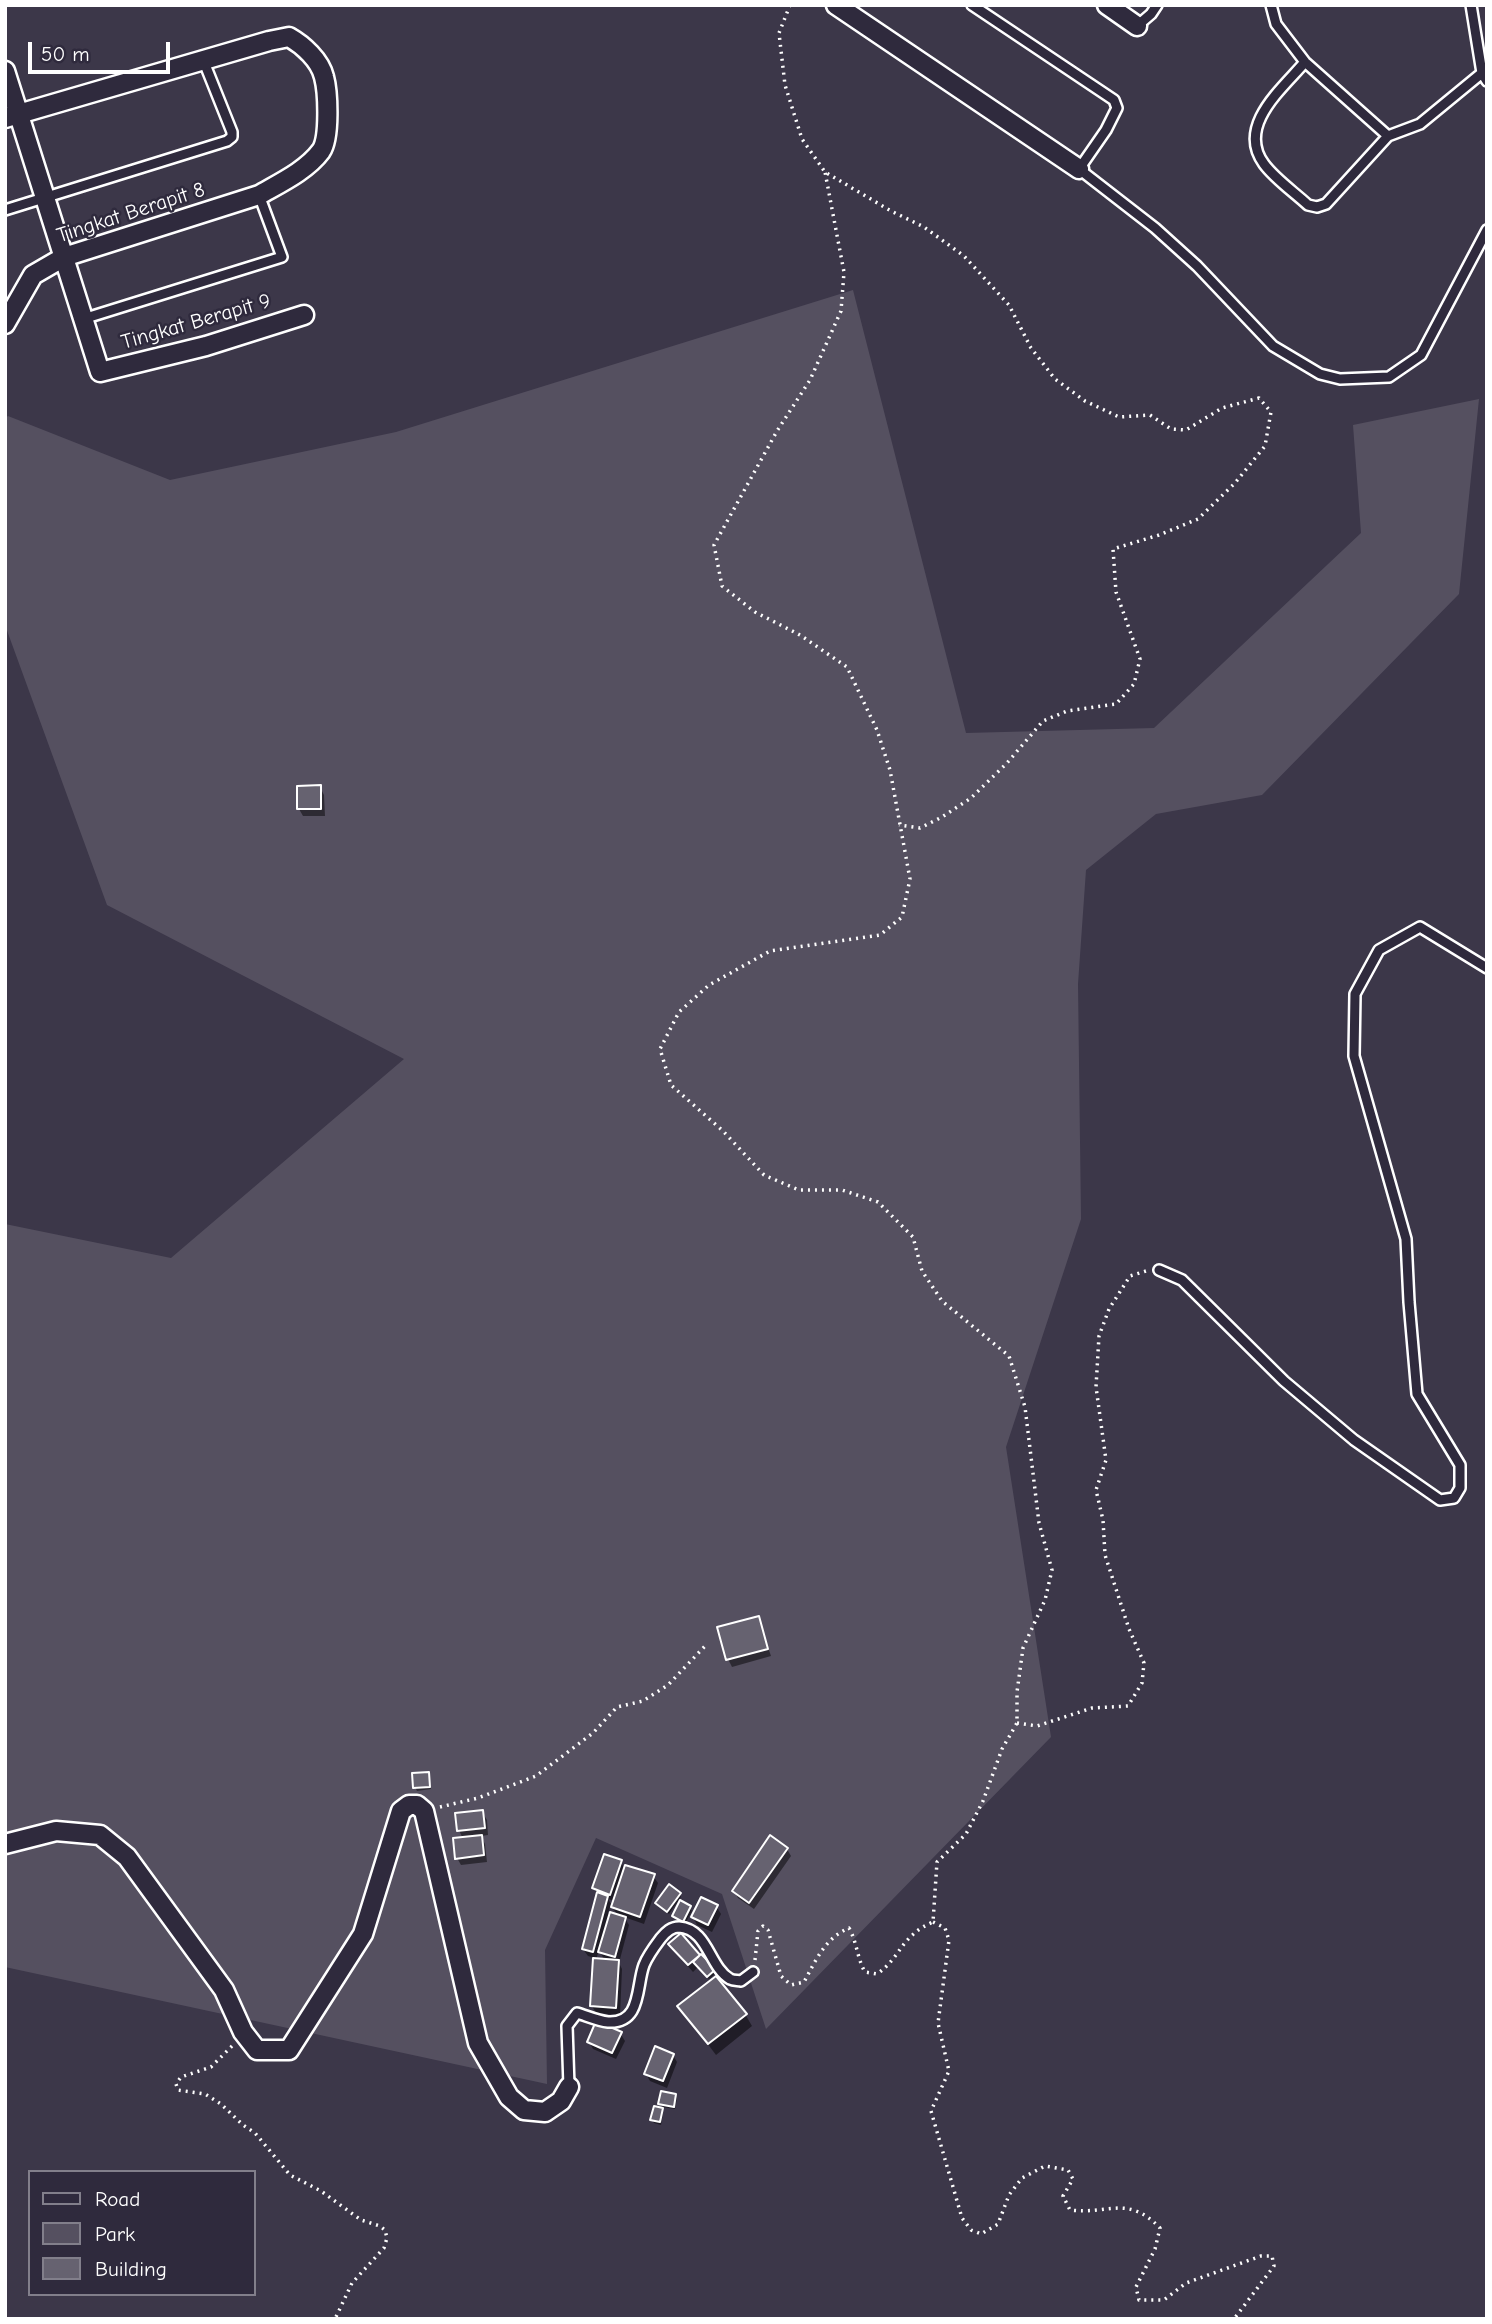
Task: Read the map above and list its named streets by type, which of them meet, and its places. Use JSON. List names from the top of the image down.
{
  "streets": {
    "street": ["Tingkat Berapit 8", "Tingkat Berapit 9"]
  },
  "legend": ["Road", "Park", "Building"],
  "scale_bar": "50 m"
}
